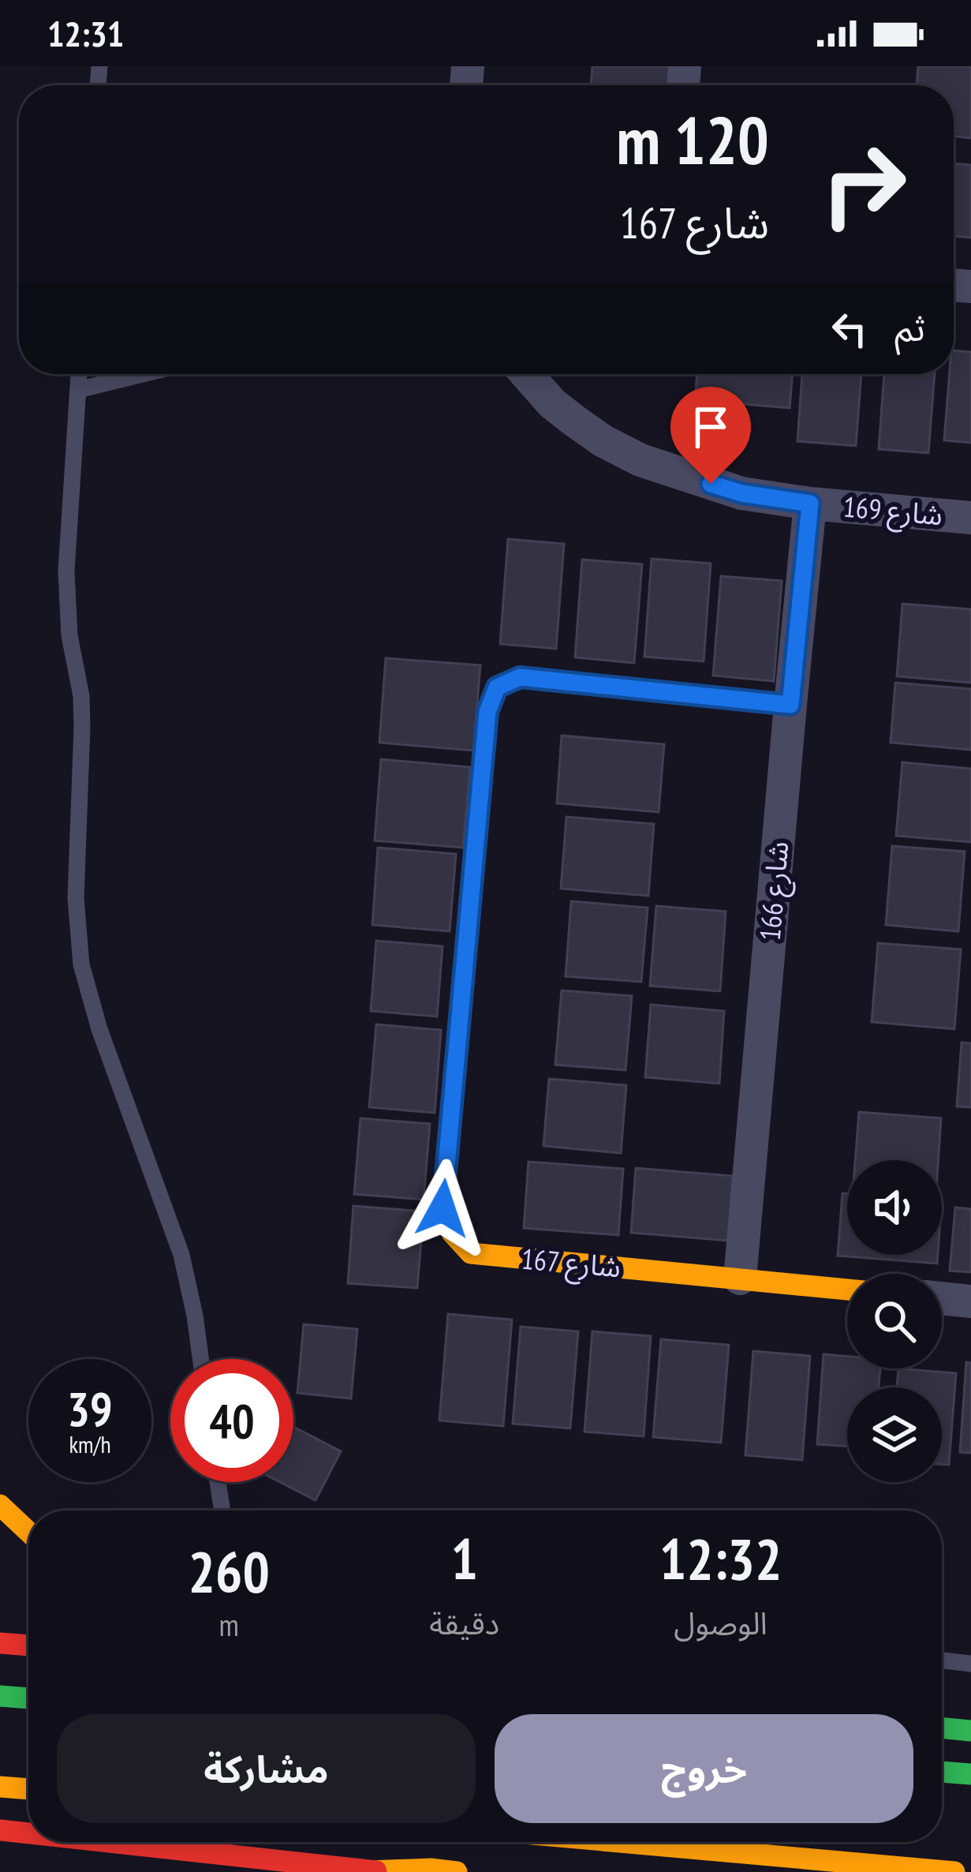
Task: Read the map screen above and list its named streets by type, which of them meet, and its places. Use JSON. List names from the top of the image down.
{
  "streets": {
    "main road": ["شارع 167"],
    "street": ["شارع 169", "شارع 166"]
  },
  "crossings": [
    ["شارع 169", "شارع 166"],
    ["شارع 166", "شارع 167"]
  ],
  "page": {
    "status": "12:31",
    "turn": ["120 m", "شارع 167"],
    "then": "ثم",
    "speed": "39 km/h",
    "limit": "40",
    "eta": [
      "12:32",
      "الوصول",
      "1",
      "دقيقة",
      "260",
      "m"
    ],
    "buttons": ["خروج", "مشاركة"]
  }
}
